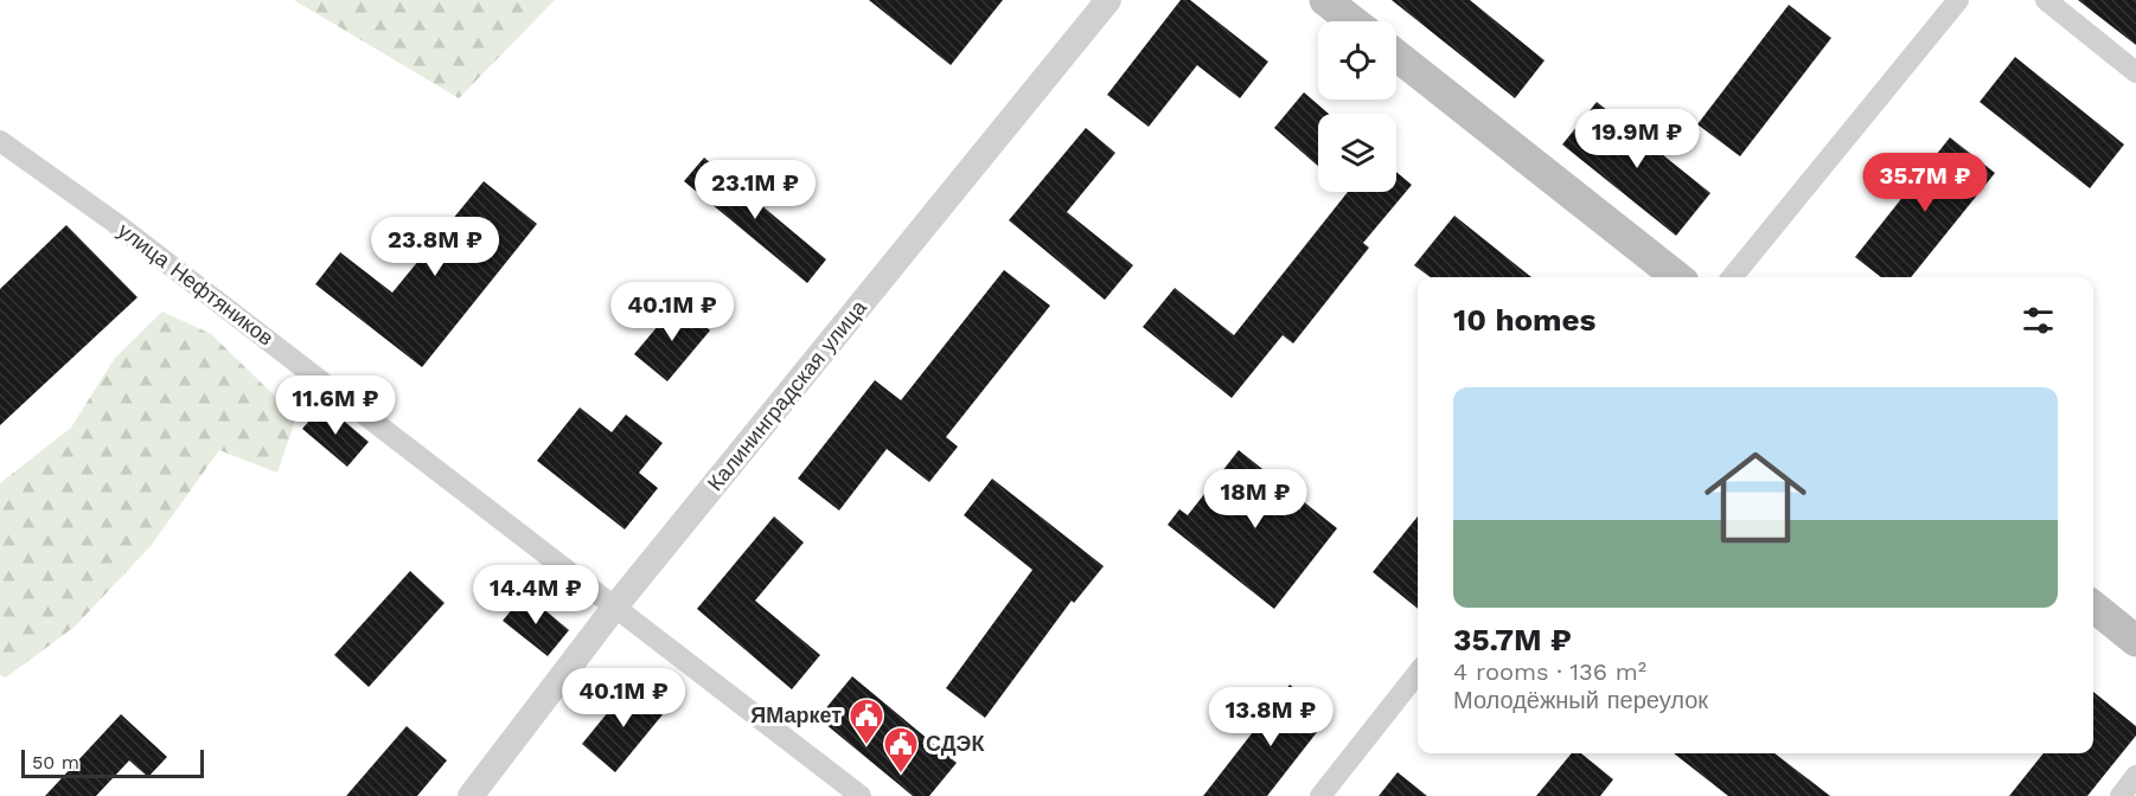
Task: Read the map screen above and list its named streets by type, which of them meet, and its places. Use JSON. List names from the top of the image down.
{
  "streets": {
    "street": ["улица Нефтяников", "Калининградская улица"]
  },
  "crossings": [
    ["улица Нефтяников", "Калининградская улица"]
  ],
  "places": {
    "public building": ["ЯМаркет", "СДЭК"]
  },
  "scale_bar": "50 m",
  "page": {
    "price": [
      "19.9M ₽",
      "35.7M ₽",
      "23.1M ₽",
      "23.8M ₽",
      "40.1M ₽",
      "11.6M ₽",
      "18M ₽",
      "14.4M ₽",
      "40.1M ₽",
      "13.8M ₽"
    ],
    "heading": "10 homes",
    "list": [
      {
        "name": "35.7M ₽",
        "note": "4 rooms · 136 m² · Молодёжный переулок"
      }
    ],
    "scale": "50 m"
  }
}
